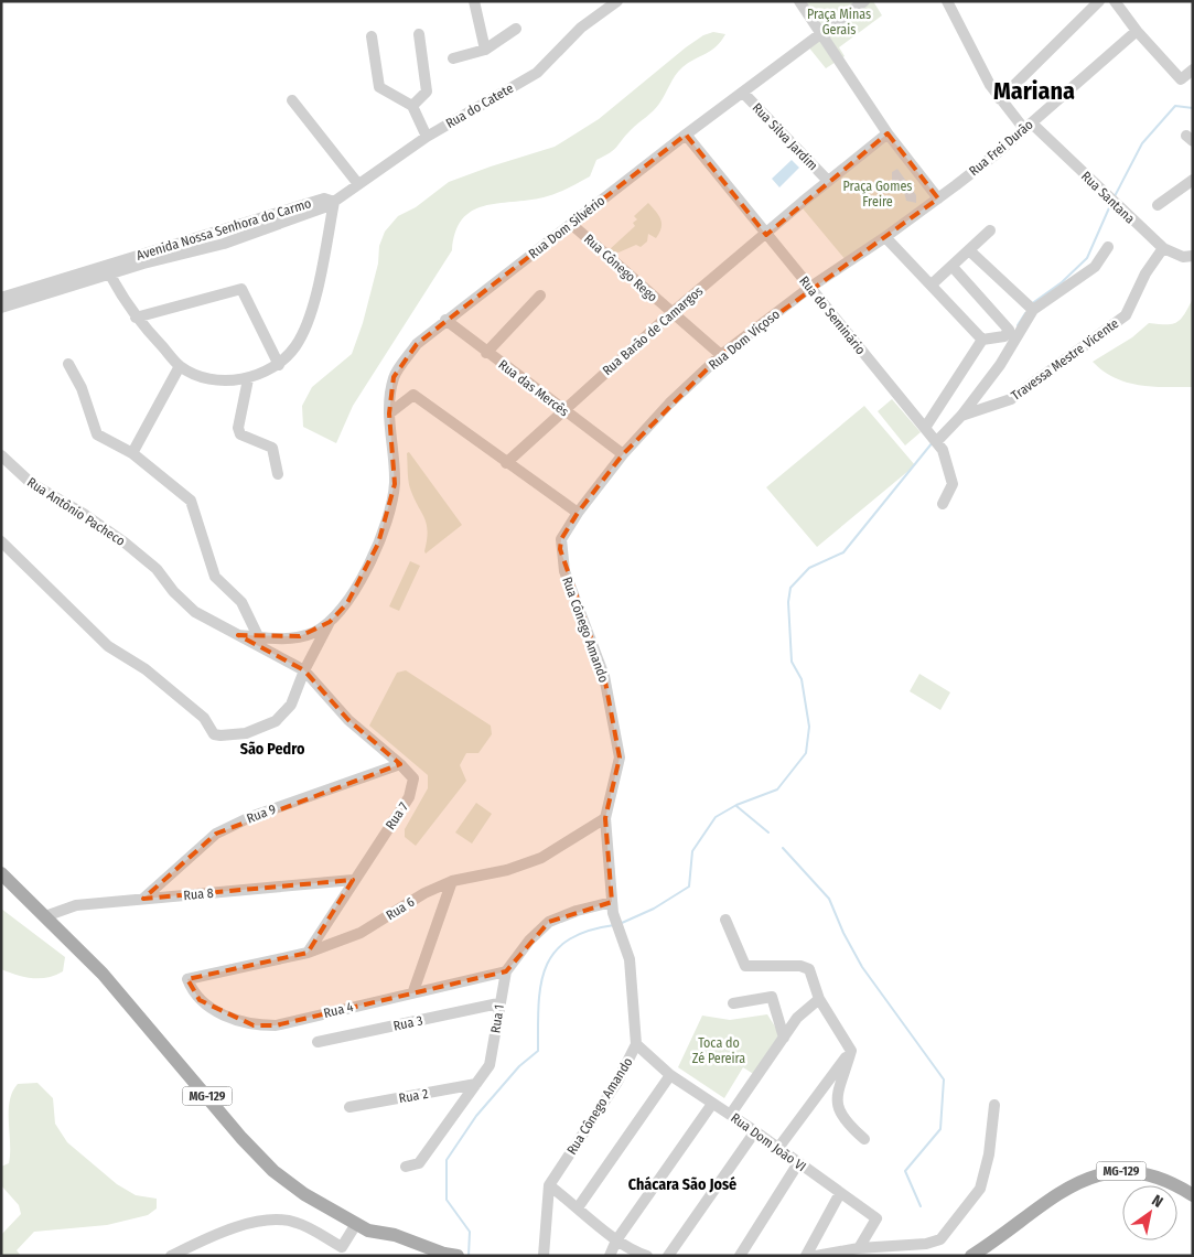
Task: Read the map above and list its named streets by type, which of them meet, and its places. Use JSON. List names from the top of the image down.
{
  "streets": {
    "main road": ["MG-129"],
    "street": [
      "Rua do Catete",
      "Rua Silva Jardim",
      "Rua Frei Durão",
      "Rua Santana",
      "Rua Dom Silvério",
      "Avenida Nossa Senhora do Carmo",
      "Rua Cônego Rego",
      "Rua do Seminário",
      "Rua Barão de Camargos",
      "Rua Dom Viçoso",
      "Travessa Mestre Vicente",
      "Rua das Mercês",
      "Rua Antônio Pacheco",
      "Rua Cônego Amando",
      "Rua 9",
      "Rua 7",
      "Rua 8",
      "Rua 6",
      "Rua 4",
      "Rua 1",
      "Rua 3",
      "Rua 2",
      "Rua Dom João VI"
    ]
  },
  "crossings": [
    ["Rua do Catete", "Avenida Nossa Senhora do Carmo"],
    ["Rua Silva Jardim", "Rua Dom Silvério"],
    ["Rua Silva Jardim", "Rua Barão de Camargos"],
    ["Rua Frei Durão", "Rua Santana"],
    ["Rua Frei Durão", "Rua Dom Viçoso"],
    ["Rua Santana", "Travessa Mestre Vicente"],
    ["Rua Dom Silvério", "Rua Cônego Rego"],
    ["Rua Dom Silvério", "Rua do Seminário"],
    ["Rua Dom Silvério", "Rua das Mercês"],
    ["Rua Dom Silvério", "Rua Antônio Pacheco"],
    ["Rua Cônego Rego", "Rua Barão de Camargos"],
    ["Rua Cônego Rego", "Rua Dom Viçoso"],
    ["Rua do Seminário", "Rua Barão de Camargos"],
    ["Rua do Seminário", "Rua Dom Viçoso"],
    ["Rua Barão de Camargos", "Rua das Mercês"],
    ["Rua Dom Viçoso", "Rua das Mercês"],
    ["Rua Dom Viçoso", "Rua Cônego Amando"],
    ["Rua Antônio Pacheco", "Rua 7"],
    ["Rua Cônego Amando", "Rua 6"],
    ["Rua Cônego Amando", "Rua 1"],
    ["Rua Cônego Amando", "Rua Dom João VI"],
    ["Rua 9", "Rua 7"],
    ["Rua 9", "Rua 8"],
    ["Rua 7", "Rua 8"],
    ["Rua 7", "Rua 6"],
    ["Rua 8", "MG-129"],
    ["Rua 6", "Rua 4"],
    ["Rua 4", "Rua 1"],
    ["Rua 1", "Rua 3"],
    ["Rua 1", "Rua 2"]
  ],
  "districts": ["Mariana", "São Pedro", "Chácara São José"],
  "parks": ["Praça Minas Gerais", "Praça Gomes Freire", "Toca do Zé Pereira"],
  "north": "top right"
}
